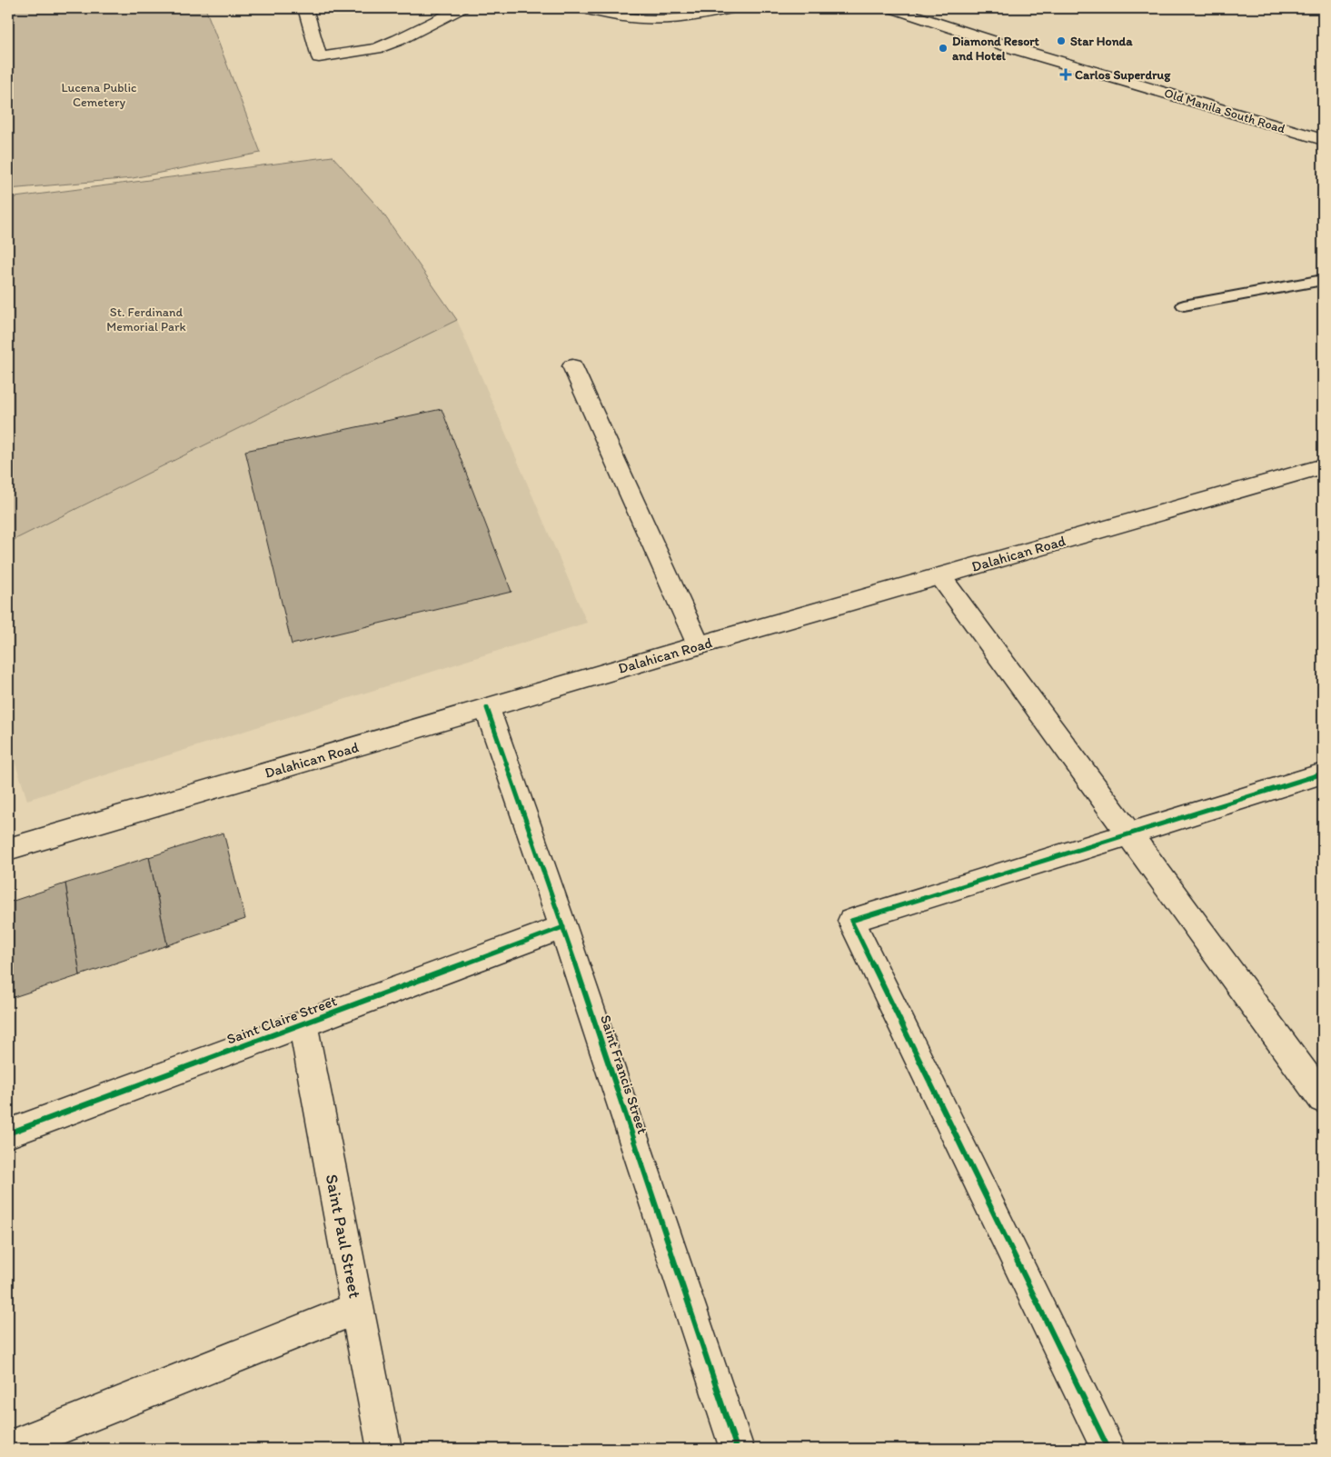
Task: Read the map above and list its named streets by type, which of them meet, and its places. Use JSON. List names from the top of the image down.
{
  "streets": {
    "street": [
      "Old Manila South Road",
      "Dalahican Road",
      "Saint Claire Street",
      "Saint Francis Street",
      "Saint Paul Street"
    ]
  },
  "crossings": [
    ["Dalahican Road", "Saint Francis Street"],
    ["Saint Claire Street", "Saint Francis Street"],
    ["Saint Claire Street", "Saint Paul Street"]
  ],
  "parks": ["Lucena Public Cemetery", "St. Ferdinand Memorial Park"],
  "places": {
    "other": ["Star Honda", "Diamond Resort and Hotel"],
    "health": ["Carlos Superdrug"]
  }
}
